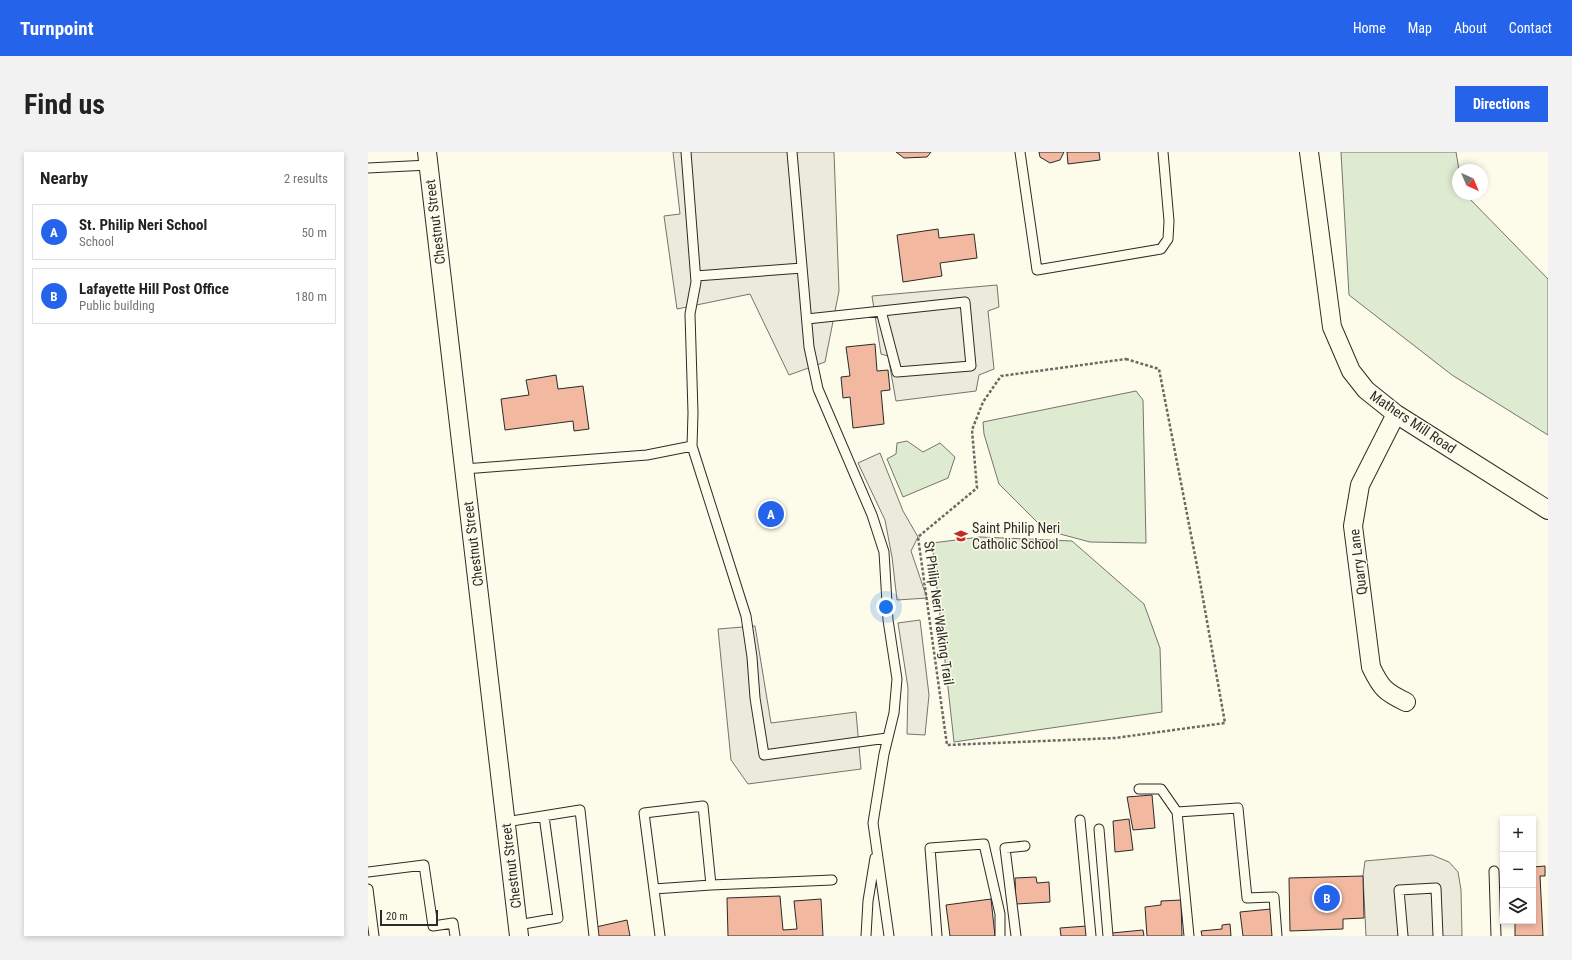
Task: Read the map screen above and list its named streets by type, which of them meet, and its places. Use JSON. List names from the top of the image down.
{
  "streets": {
    "street": ["Chestnut Street", "Mathers Mill Road", "Quarry Lane"],
    "path": ["St Philip Neri Walking Trail"]
  },
  "crossings": [
    ["Mathers Mill Road", "Quarry Lane"]
  ],
  "places": {
    "school or university": ["Saint Philip Neri Catholic School"]
  },
  "scale_bar": "20 m",
  "north": "bottom right",
  "page": {
    "header": "Turnpoint",
    "nav": [
      "Home",
      "Map",
      "About",
      "Contact"
    ],
    "buttons": "Directions",
    "title": "Find us",
    "heading": ["Nearby", "2 results"],
    "list": [
      {
        "mark": "A",
        "name": "St. Philip Neri School",
        "note": "School",
        "value": "50 m"
      },
      {
        "mark": "B",
        "name": "Lafayette Hill Post Office",
        "note": "Public building",
        "value": "180 m"
      }
    ],
    "pins": ["A", "B"],
    "map_buttons": ["+", "−"],
    "scale": "20 m"
  }
}
